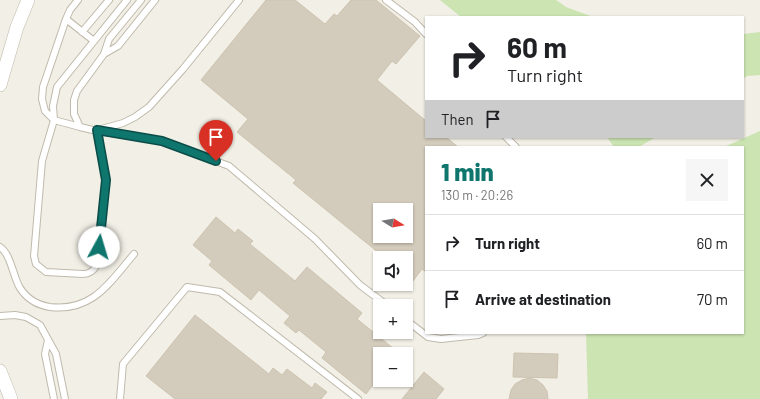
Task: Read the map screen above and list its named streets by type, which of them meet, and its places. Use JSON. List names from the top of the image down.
{
  "north": "right",
  "page": {
    "turn": ["60 m", "Turn right"],
    "then": "Then",
    "heading": ["1 min", "130 m · 20:26"],
    "map_buttons": ["+", "−"],
    "list": [
      {
        "name": "Turn right",
        "value": "60 m"
      },
      {
        "name": "Arrive at destination",
        "value": "70 m"
      }
    ]
  }
}
